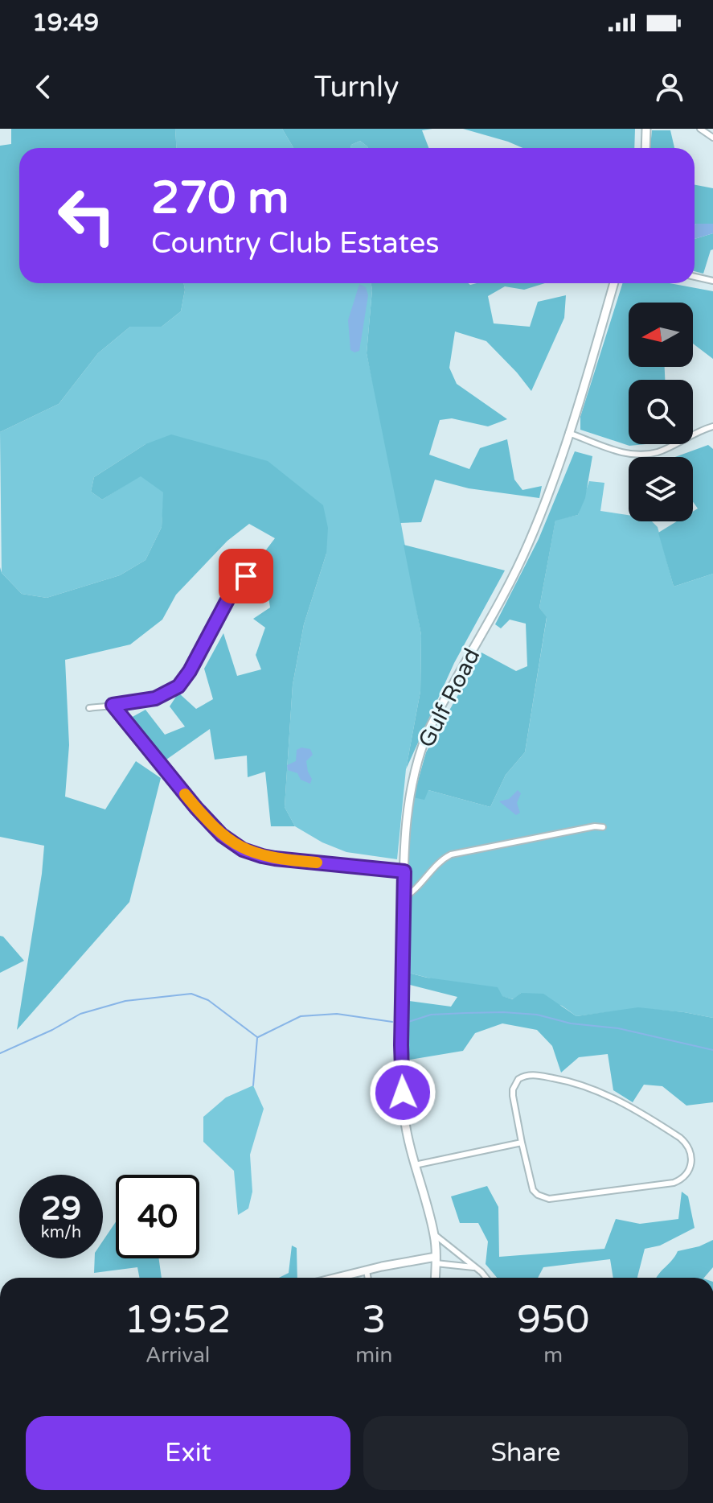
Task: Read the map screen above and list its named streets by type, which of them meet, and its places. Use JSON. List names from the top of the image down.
{
  "streets": {
    "street": ["Gulf Road"]
  },
  "north": "left",
  "page": {
    "status": "19:49",
    "header": "Turnly",
    "turn": ["270 m", "Country Club Estates"],
    "speed": "29 km/h",
    "limit": "40",
    "eta": [
      "19:52",
      "Arrival",
      "3",
      "min",
      "950",
      "m"
    ],
    "buttons": ["Exit", "Share"]
  }
}
